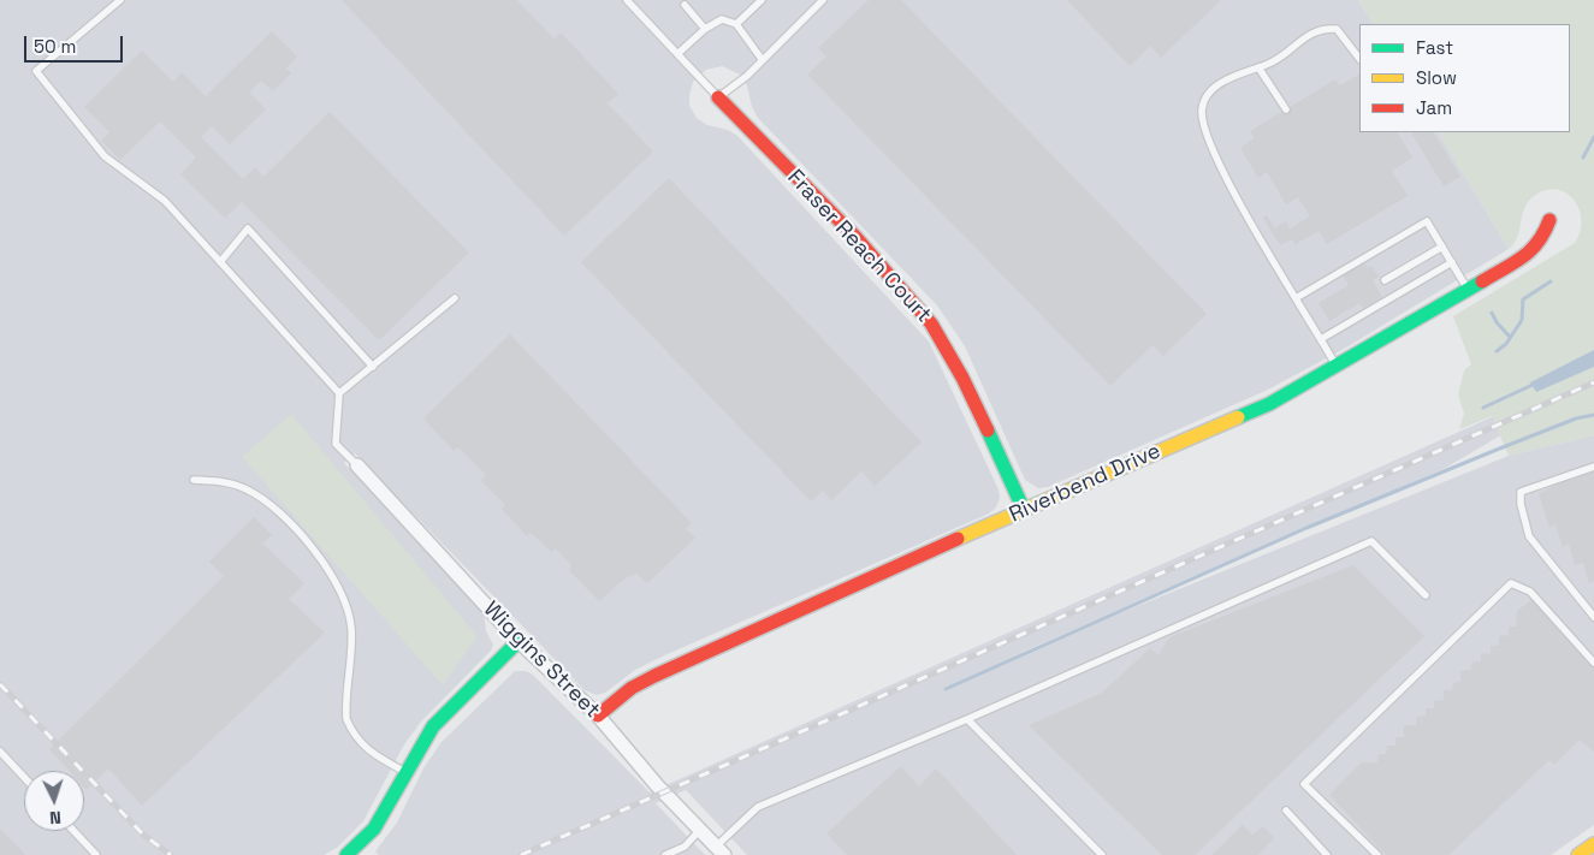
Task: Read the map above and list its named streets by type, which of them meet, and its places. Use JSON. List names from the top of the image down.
{
  "streets": {
    "street": ["Fraser Reach Court", "Riverbend Drive", "Wiggins Street"]
  },
  "crossings": [
    ["Fraser Reach Court", "Riverbend Drive"],
    ["Riverbend Drive", "Wiggins Street"]
  ],
  "legend": ["Fast", "Slow", "Jam"],
  "scale_bar": "50 m",
  "north": "bottom"
}
